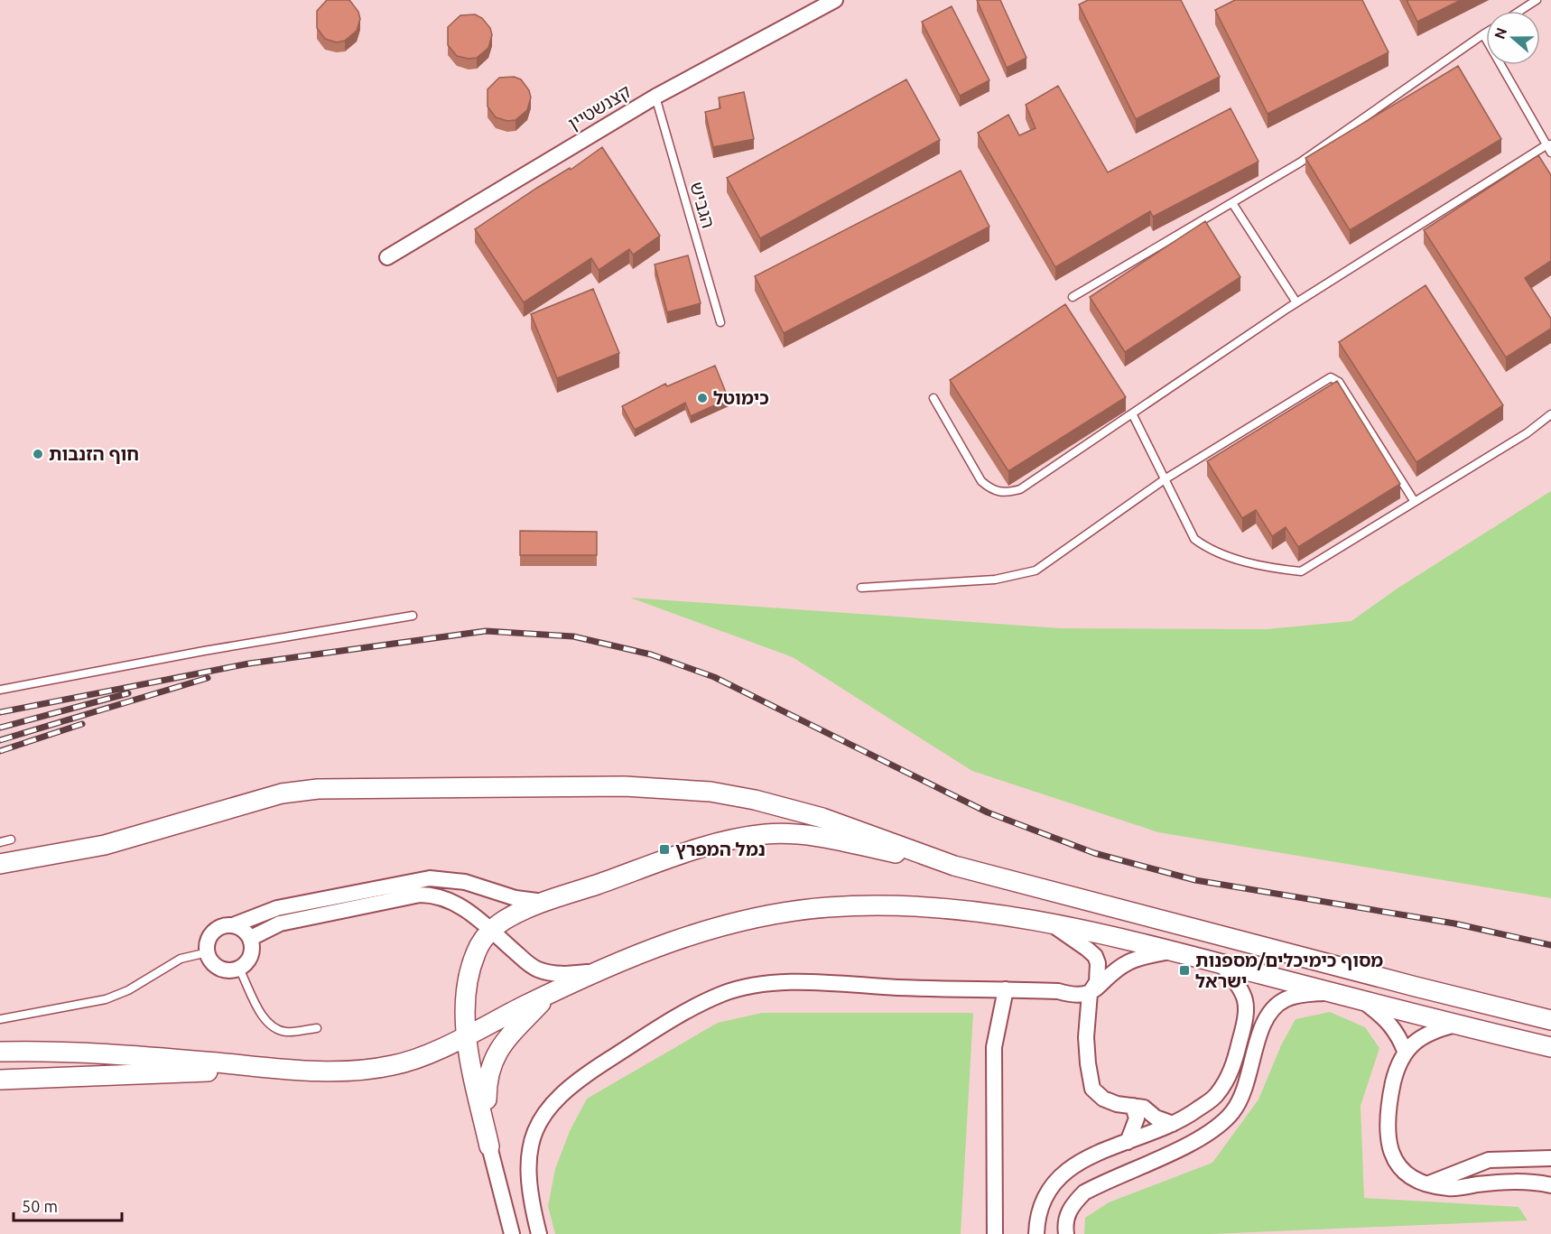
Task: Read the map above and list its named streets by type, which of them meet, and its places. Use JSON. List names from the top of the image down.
{
  "streets": {
    "street": ["קצנשטיין"],
    "lane": ["הגביש"]
  },
  "crossings": [
    ["קצנשטיין", "הגביש"]
  ],
  "places": {
    "other": ["כימוטל", "חוף הזנבות"],
    "transit": ["נמל המפרץ", "מסוף כימיכלים/מספנות ישראל"]
  },
  "scale_bar": "50 m",
  "north": "left"
}
